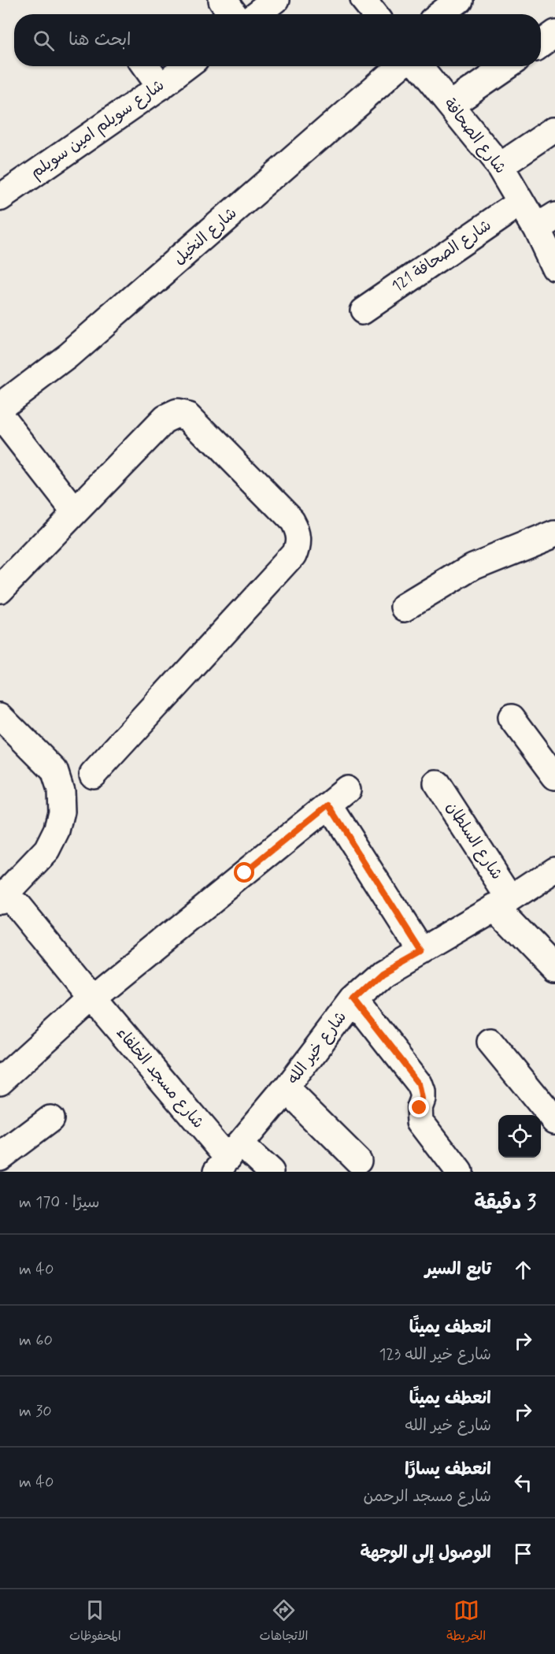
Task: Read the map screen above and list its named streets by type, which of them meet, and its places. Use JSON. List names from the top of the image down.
{
  "streets": {
    "street": [
      "شارع سويلم امين سويلم",
      "شارع الصحافة",
      "شارع النخيل",
      "شارع الصحافة 121",
      "شارع السلطان",
      "شارع خير الله",
      "شارع مسجد الخلفاء"
    ]
  },
  "crossings": [
    ["شارع الصحافة", "شارع الصحافة 121"],
    ["شارع السلطان", "شارع خير الله"],
    ["شارع خير الله", "شارع مسجد الخلفاء"]
  ],
  "page": {
    "search": "ابحث هنا",
    "heading": ["3 دقيقة", "سيرًا · 170 m"],
    "list": [
      ["تابع السير", "40 m"],
      ["انعطف يمينًا", "شارع خير الله 123", "60 m"],
      ["انعطف يمينًا", "شارع خير الله", "30 m"],
      ["انعطف يسارًا", "شارع مسجد الرحمن", "40 m"],
      "الوصول إلى الوجهة"
    ],
    "nav": ["الخريطة", "الاتجاهات", "المحفوظات"]
  }
}
